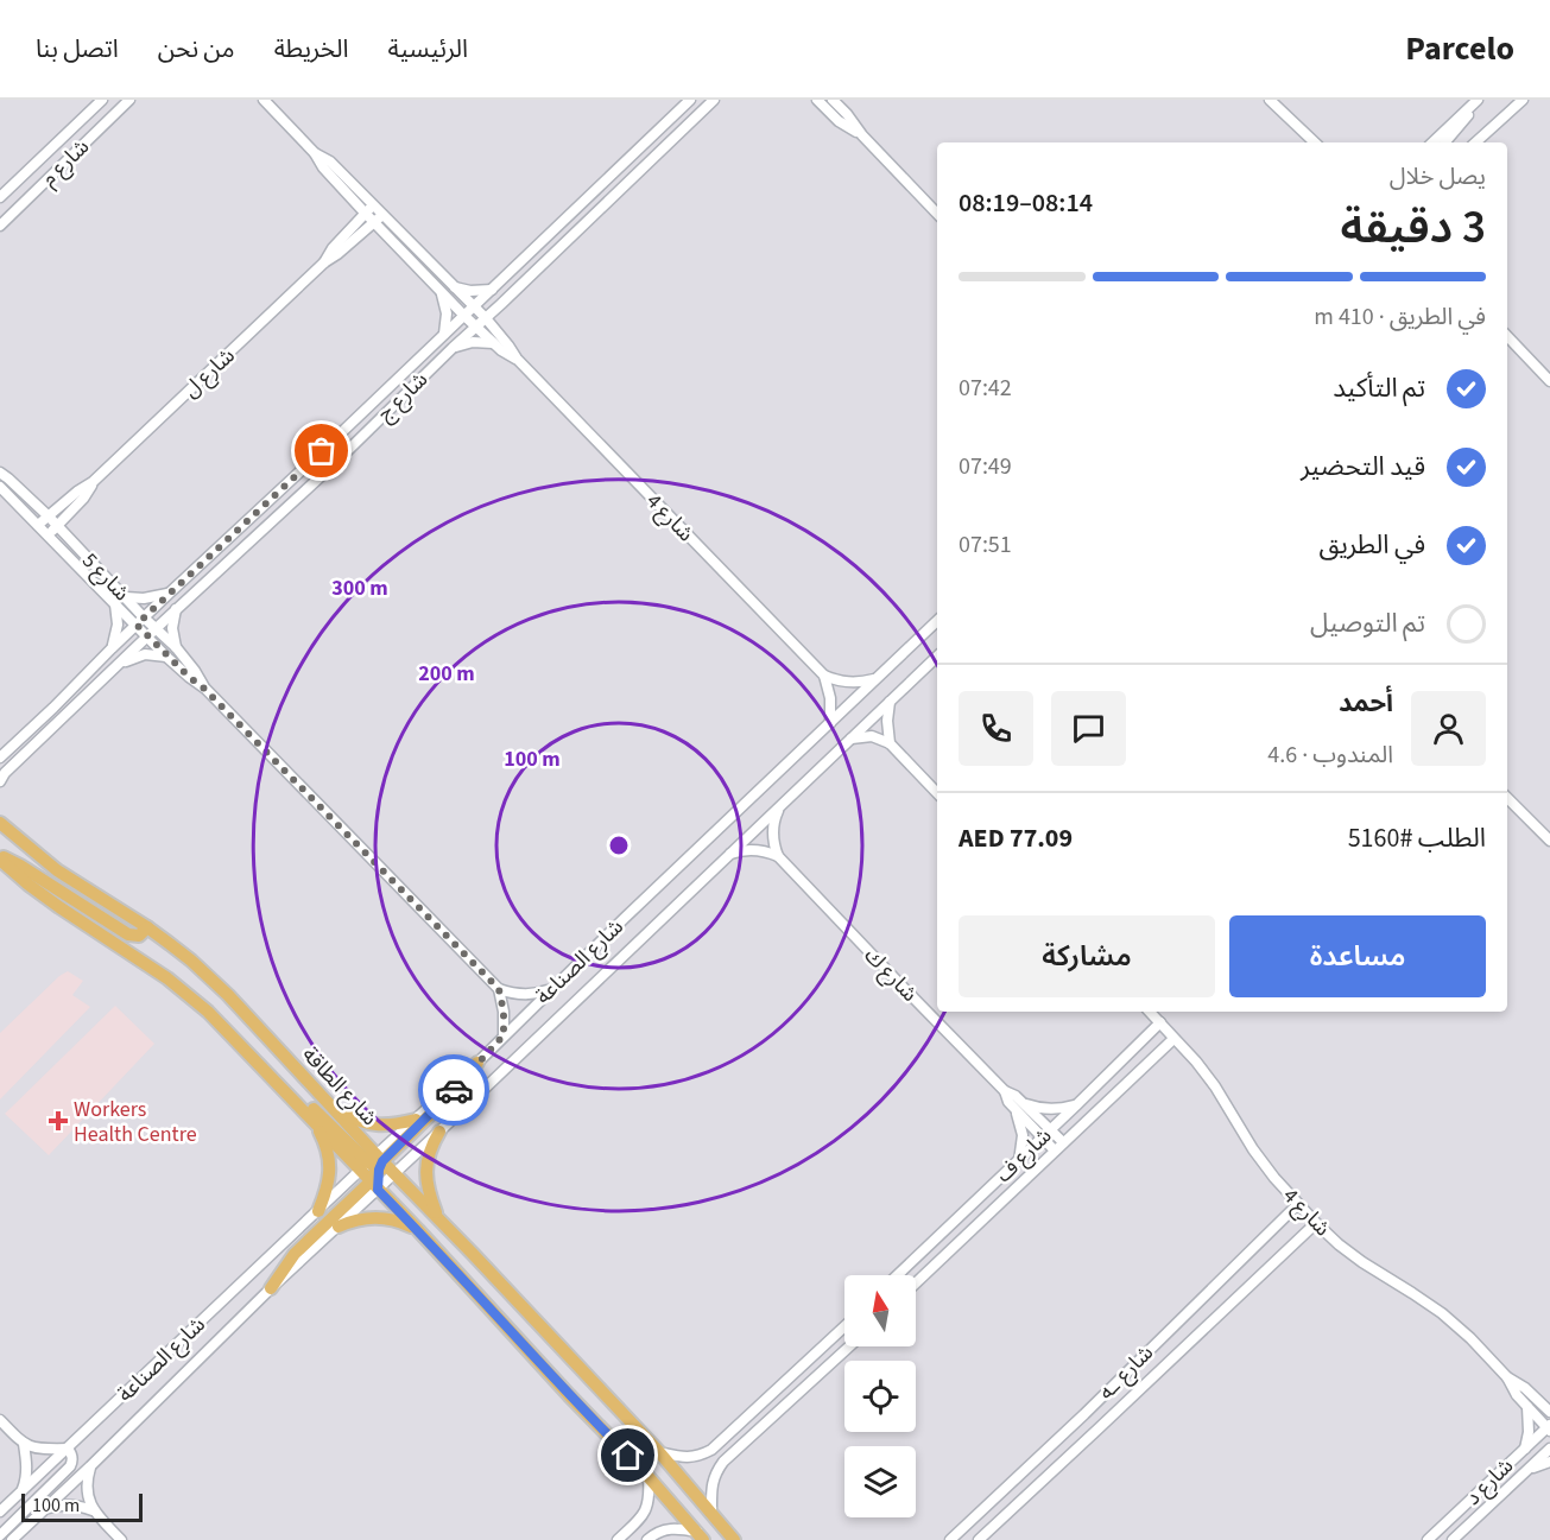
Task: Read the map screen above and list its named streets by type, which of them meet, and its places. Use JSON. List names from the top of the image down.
{
  "streets": {
    "main road": ["شارع الطاقة"],
    "street": [
      "شارع م",
      "شارع ل",
      "شارع ج",
      "شارع 4",
      "شارع 5",
      "شارع الصناعة",
      "شارع ك",
      "شارع ف",
      "شارع ـه",
      "شارع د"
    ]
  },
  "crossings": [
    ["شارع ل", "شارع 4"],
    ["شارع ل", "شارع 5"],
    ["شارع ج", "شارع 4"],
    ["شارع ج", "شارع 5"],
    ["شارع 4", "شارع ف"],
    ["شارع 4", "شارع ـه"],
    ["شارع 4", "شارع د"],
    ["شارع الصناعة", "شارع الطاقة"],
    ["شارع ك", "شارع ف"]
  ],
  "places": {
    "health": ["Workers Health Centre"]
  },
  "scale_bar": "100 m",
  "north": "top",
  "page": {
    "header": "Parcelo",
    "nav": [
      "الرئيسية",
      "الخريطة",
      "من نحن",
      "اتصل بنا"
    ],
    "heading": ["3 دقيقة", "يصل خلال", "08:14–08:19"],
    "panel": [
      "أحمد",
      "المندوب · 4.6",
      "الطلب #5160",
      "AED 77.09"
    ],
    "bar": "في الطريق · 410 m",
    "list": [
      ["تم التأكيد", "07:42"],
      ["قيد التحضير", "07:49"],
      ["في الطريق", "07:51"],
      "تم التوصيل"
    ],
    "buttons": ["مساعدة", "مشاركة"],
    "scale": "100 m"
  },
  "rings": ["300 m", "200 m", "100 m"]
}
